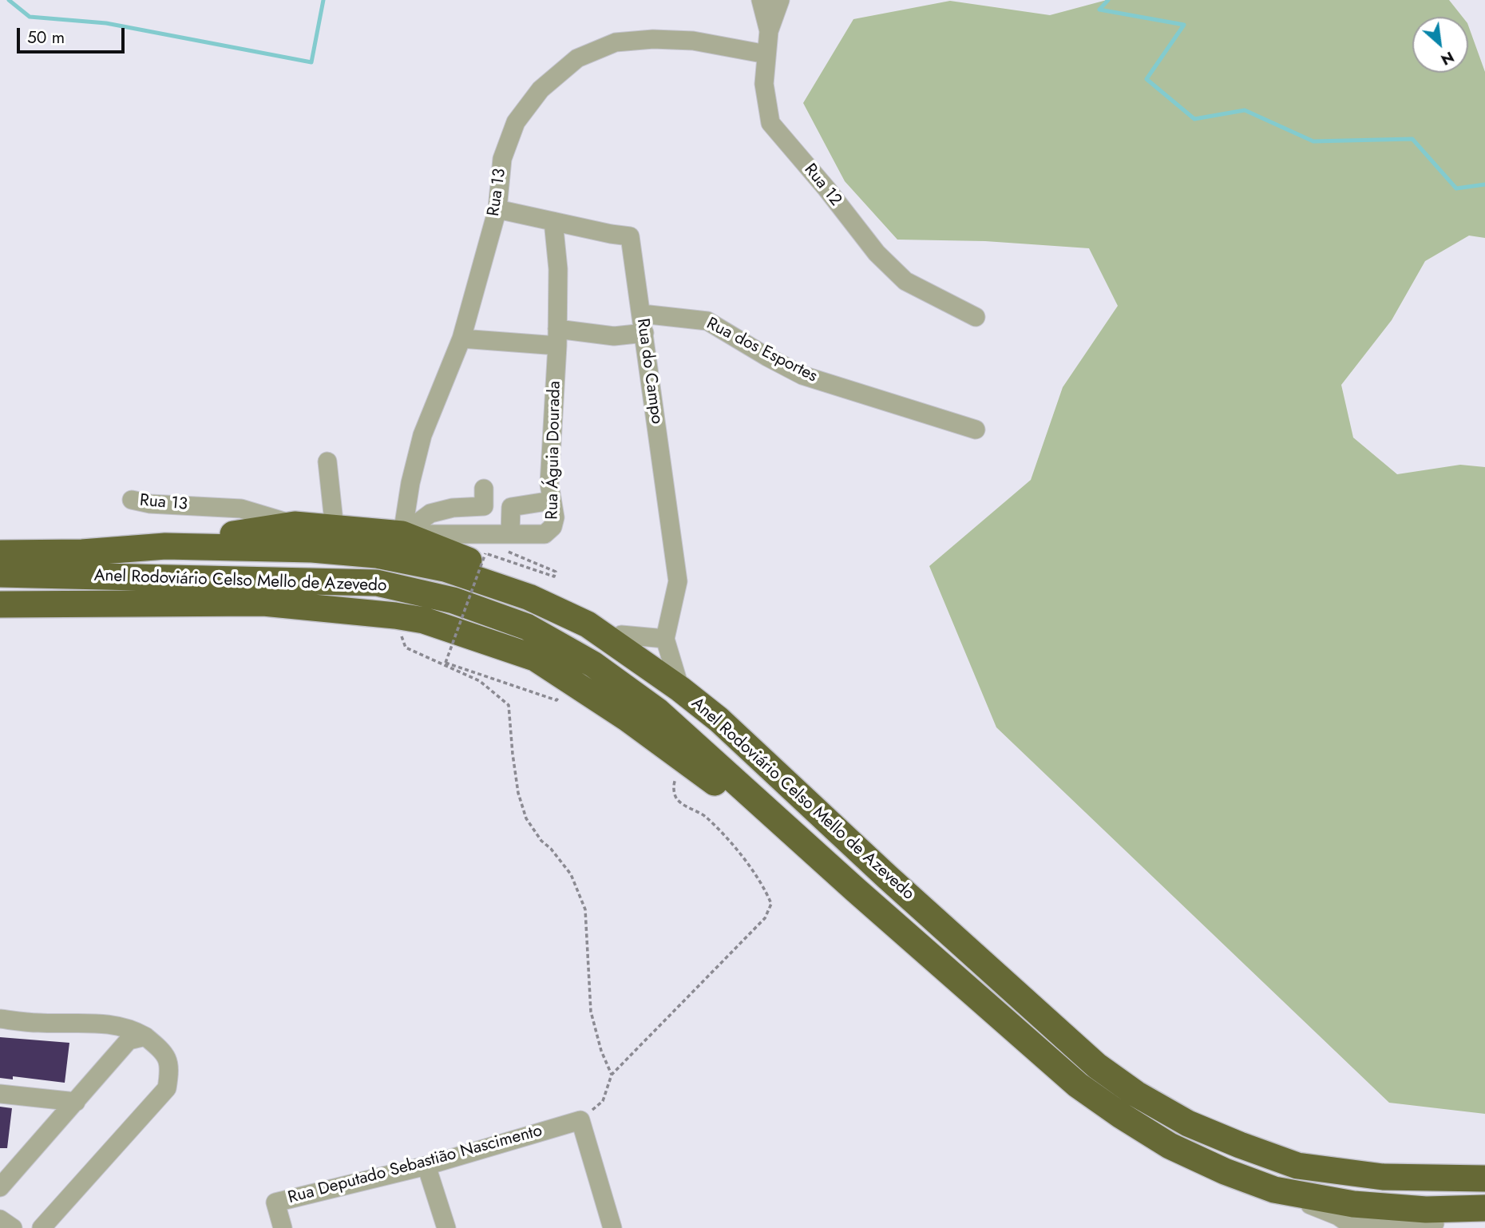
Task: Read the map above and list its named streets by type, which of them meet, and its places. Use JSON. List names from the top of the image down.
{
  "streets": {
    "highway": ["Anel Rodoviário Celso Mello de Azevedo"],
    "street": [
      "Rua 12",
      "Rua 13",
      "Rua dos Esportes",
      "Rua do Campo",
      "Rua Águia Dourada",
      "Rua Deputado Sebastião Nascimento"
    ]
  },
  "crossings": [
    ["Rua 12", "Rua 13"],
    ["Rua 13", "Rua do Campo"],
    ["Rua 13", "Rua Águia Dourada"],
    ["Rua dos Esportes", "Rua do Campo"],
    ["Rua do Campo", "Rua Águia Dourada"],
    ["Rua do Campo", "Anel Rodoviário Celso Mello de Azevedo"]
  ],
  "scale_bar": "50 m",
  "north": "bottom right"
}
